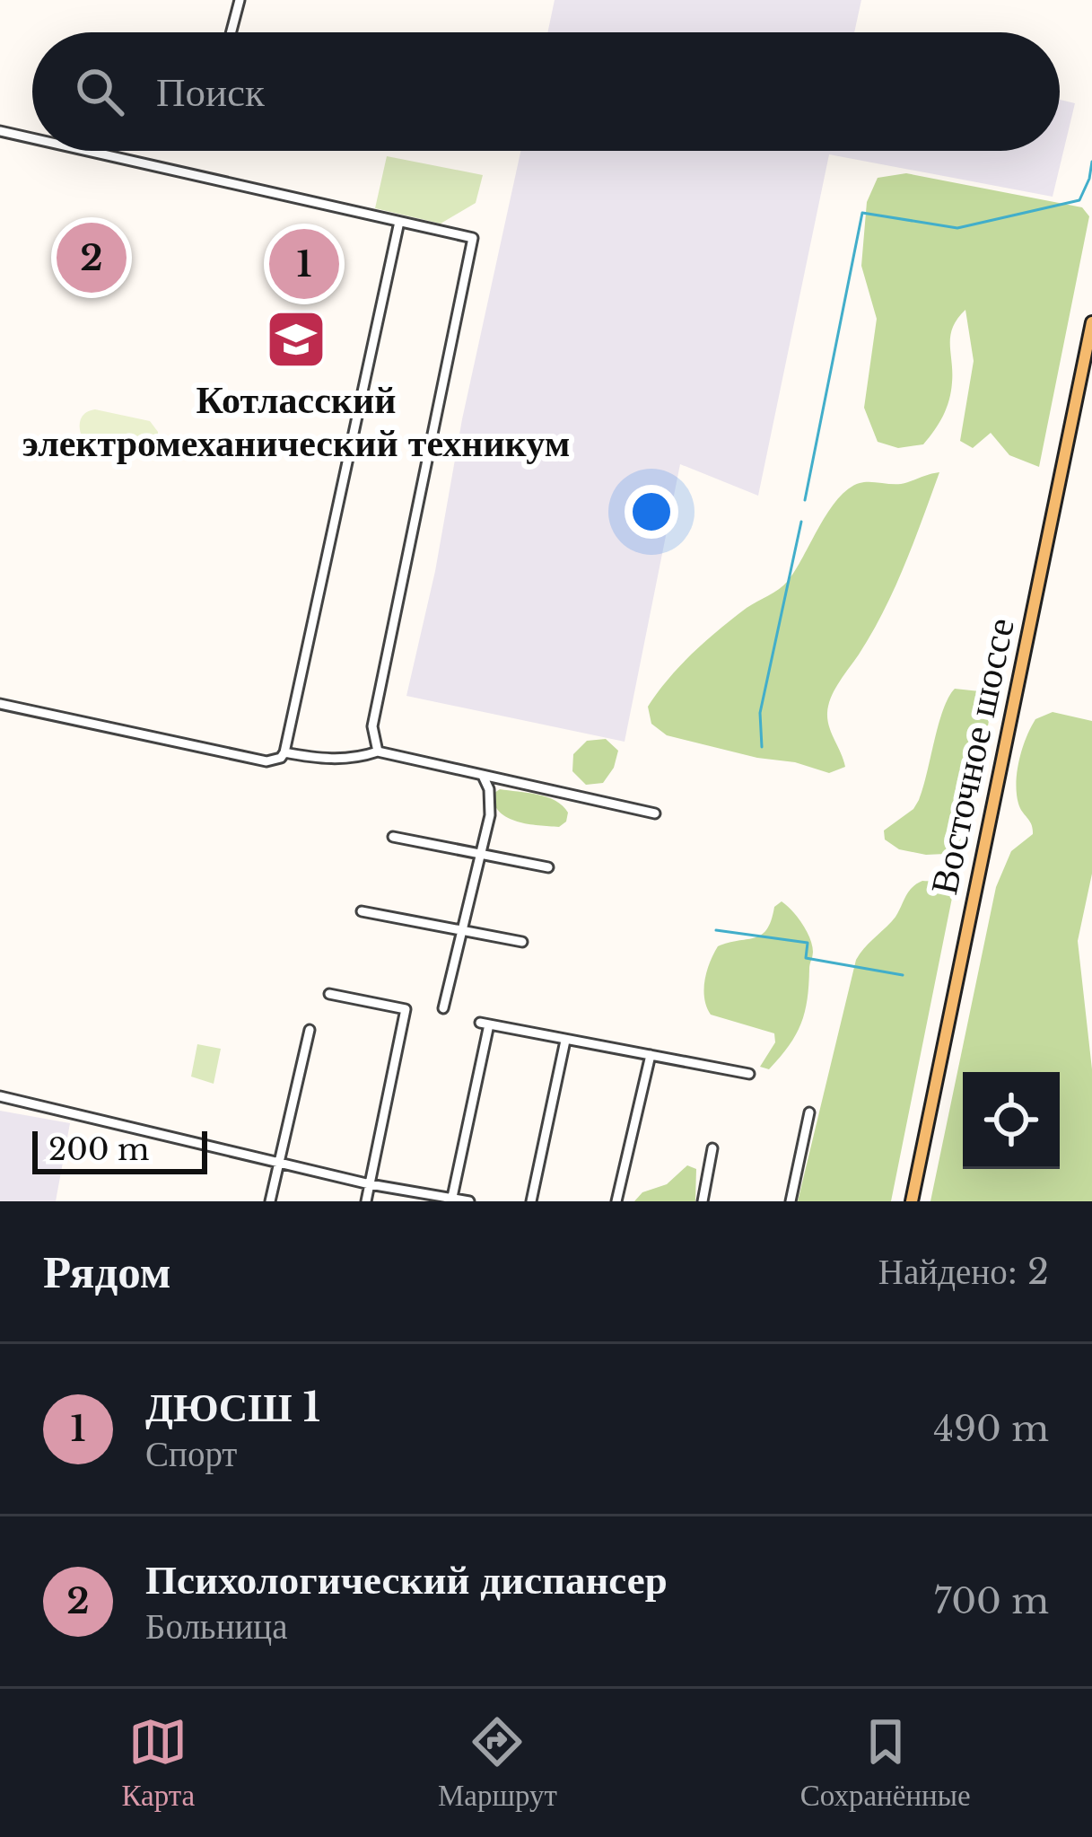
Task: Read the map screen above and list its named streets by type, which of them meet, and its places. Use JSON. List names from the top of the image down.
{
  "streets": {
    "main road": ["Восточное шоссе"]
  },
  "places": {
    "school or university": ["Котласский электромеханический техникум"]
  },
  "scale_bar": "200 m",
  "page": {
    "search": "Поиск",
    "pins": ["2", "1"],
    "scale": "200 m",
    "heading": ["Рядом", "Найдено: 2"],
    "list": [
      {
        "mark": "1",
        "name": "ДЮСШ 1",
        "note": "Спорт",
        "value": "490 m"
      },
      {
        "mark": "2",
        "name": "Психологический диспансер",
        "note": "Больница",
        "value": "700 m"
      }
    ],
    "nav": ["Карта", "Маршрут", "Сохранённые"]
  }
}
